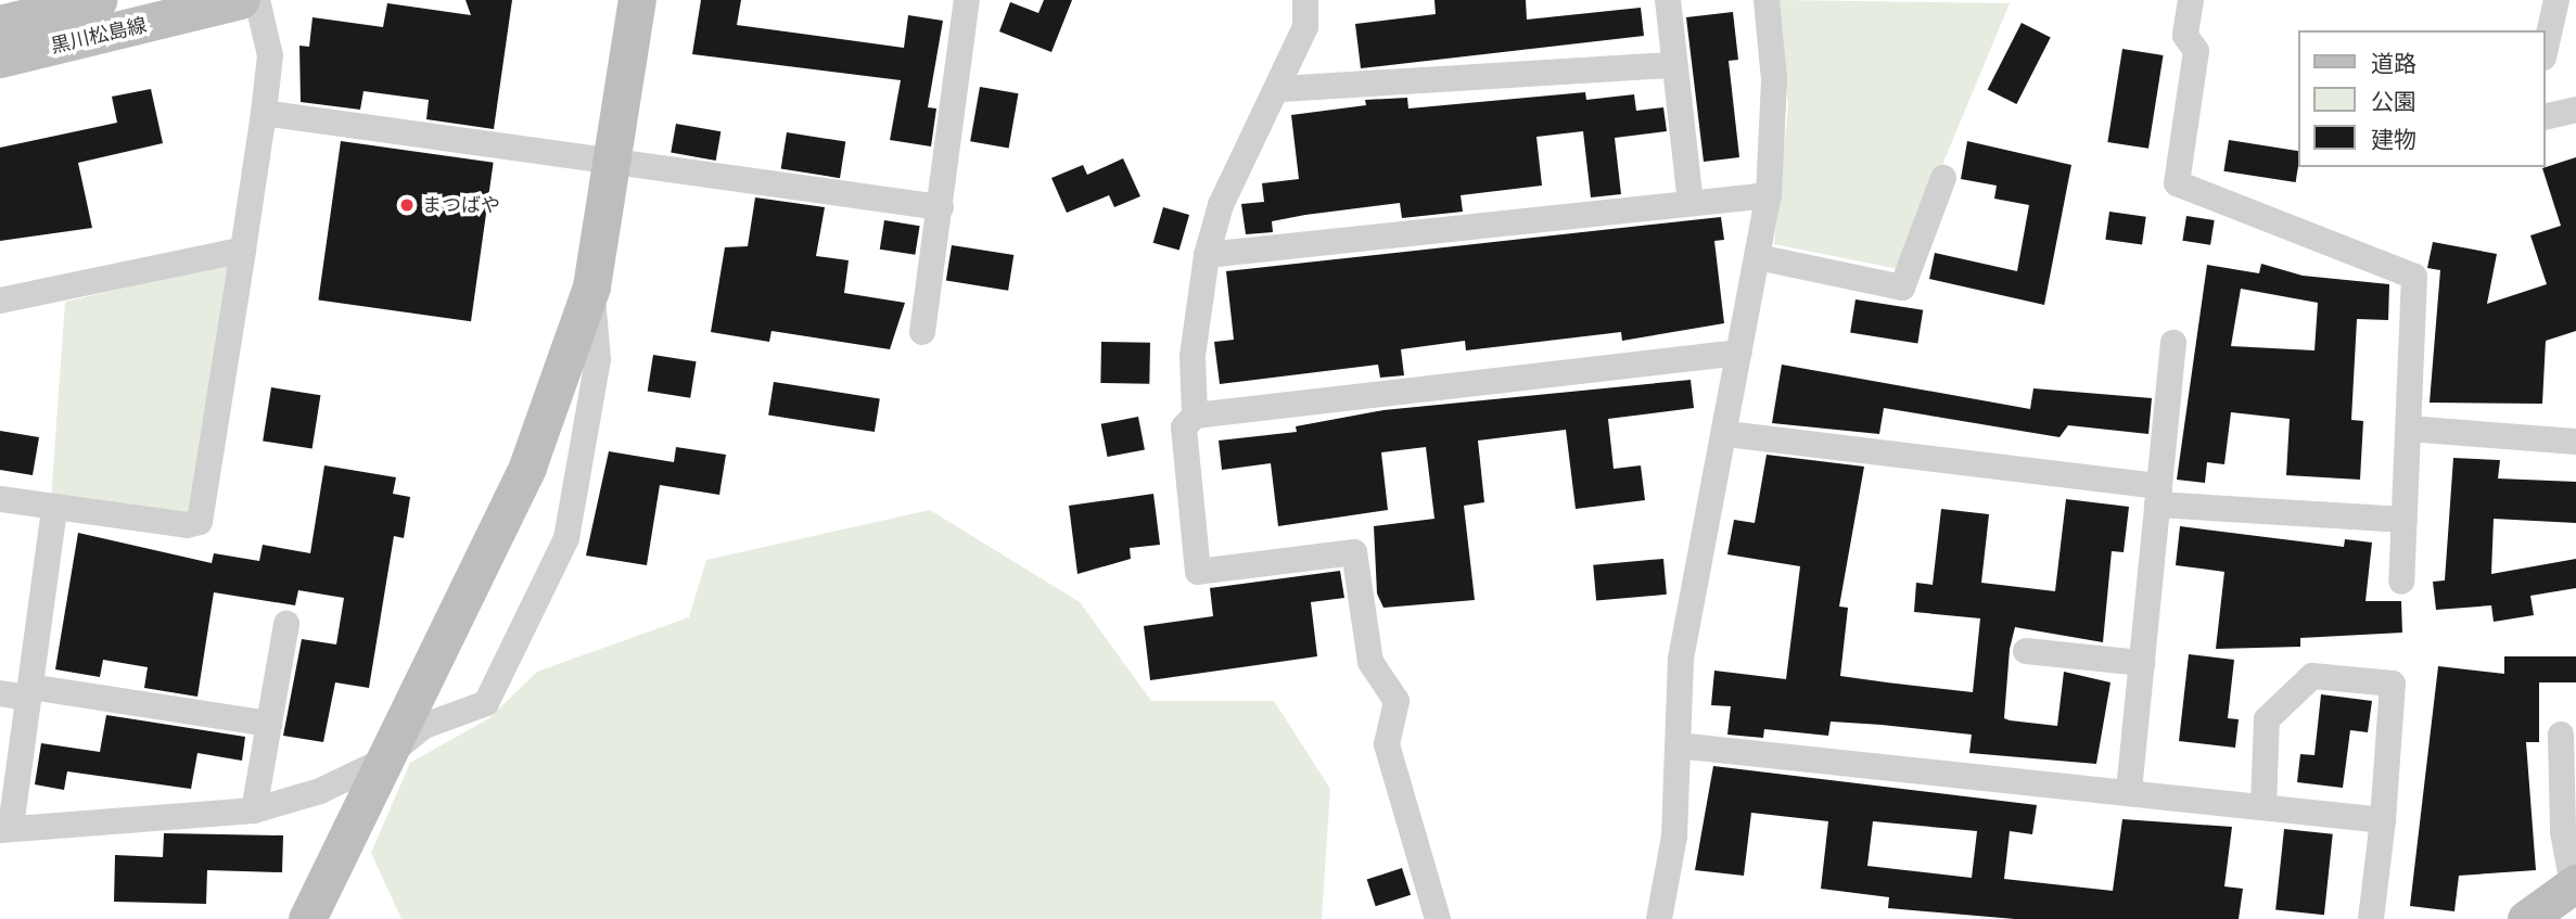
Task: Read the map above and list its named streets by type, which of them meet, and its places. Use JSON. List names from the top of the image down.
{
  "streets": {
    "street": ["黒川松島線"]
  },
  "places": ["まつばや"],
  "legend": ["道路", "公園", "建物"]
}
